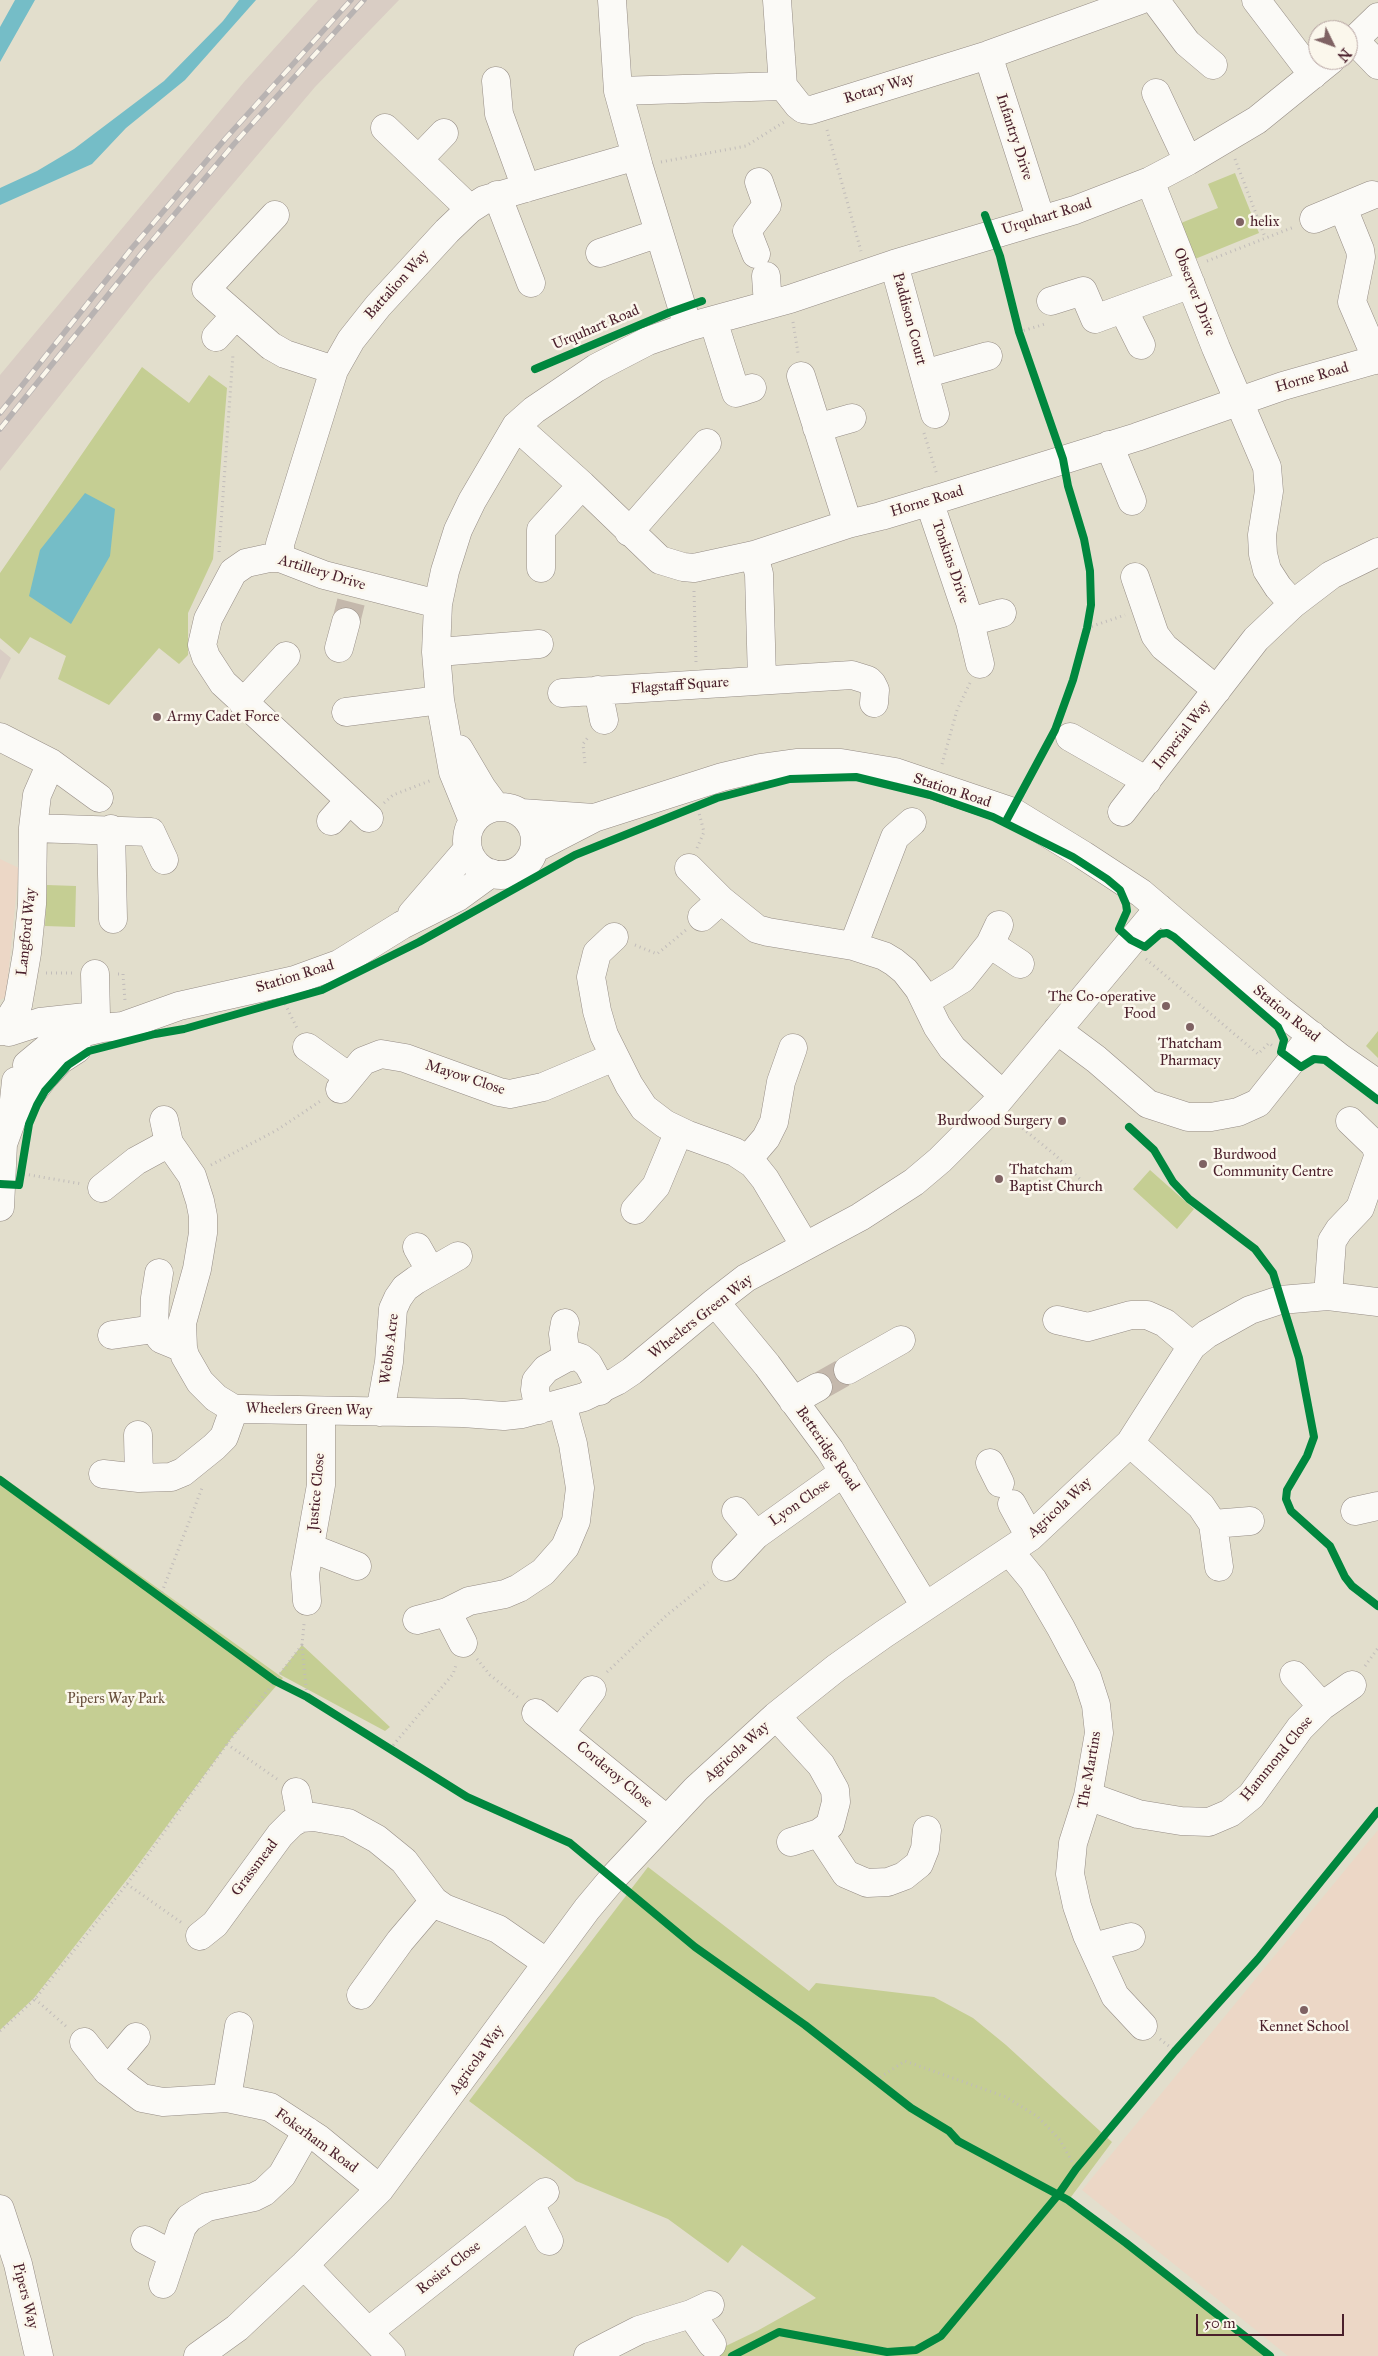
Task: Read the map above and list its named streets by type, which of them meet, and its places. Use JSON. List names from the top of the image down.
{
  "streets": {
    "street": [
      "Rotary Way",
      "Infantry Drive",
      "Urquhart Road",
      "Battalion Way",
      "Observer Drive",
      "Paddison Court",
      "Horne Road",
      "Tonkins Drive",
      "Artillery Drive",
      "Flagstaff Square",
      "Imperial Way",
      "Station Road",
      "Langford Way",
      "Mayow Close",
      "Wheelers Green Way",
      "Webbs Acre",
      "Betteridge Road",
      "Justice Close",
      "Lyon Close",
      "Agricola Way",
      "Hammond Close",
      "The Martins",
      "Corderoy Close",
      "Grassmead",
      "Fokerham Road",
      "Rosier Close",
      "Pipers Way"
    ]
  },
  "crossings": [
    ["Rotary Way", "Infantry Drive"],
    ["Infantry Drive", "Urquhart Road"],
    ["Urquhart Road", "Observer Drive"],
    ["Urquhart Road", "Paddison Court"],
    ["Urquhart Road", "Horne Road"],
    ["Urquhart Road", "Artillery Drive"],
    ["Urquhart Road", "Station Road"],
    ["Battalion Way", "Artillery Drive"],
    ["Observer Drive", "Horne Road"],
    ["Horne Road", "Tonkins Drive"],
    ["Station Road", "Langford Way"],
    ["Station Road", "Wheelers Green Way"],
    ["Wheelers Green Way", "Webbs Acre"],
    ["Wheelers Green Way", "Betteridge Road"],
    ["Wheelers Green Way", "Justice Close"],
    ["Betteridge Road", "Lyon Close"],
    ["Betteridge Road", "Agricola Way"],
    ["Agricola Way", "The Martins"],
    ["Agricola Way", "Corderoy Close"],
    ["Agricola Way", "Fokerham Road"],
    ["Hammond Close", "The Martins"]
  ],
  "parks": ["Pipers Way Park"],
  "places": [
    "helix",
    "Army Cadet Force",
    "The Co-operative Food",
    "Thatcham Pharmacy",
    "Burdwood Surgery",
    "Burdwood Community Centre",
    "Thatcham Baptist Church",
    "Kennet School"
  ],
  "scale_bar": "50 m",
  "north": "bottom right"
}
